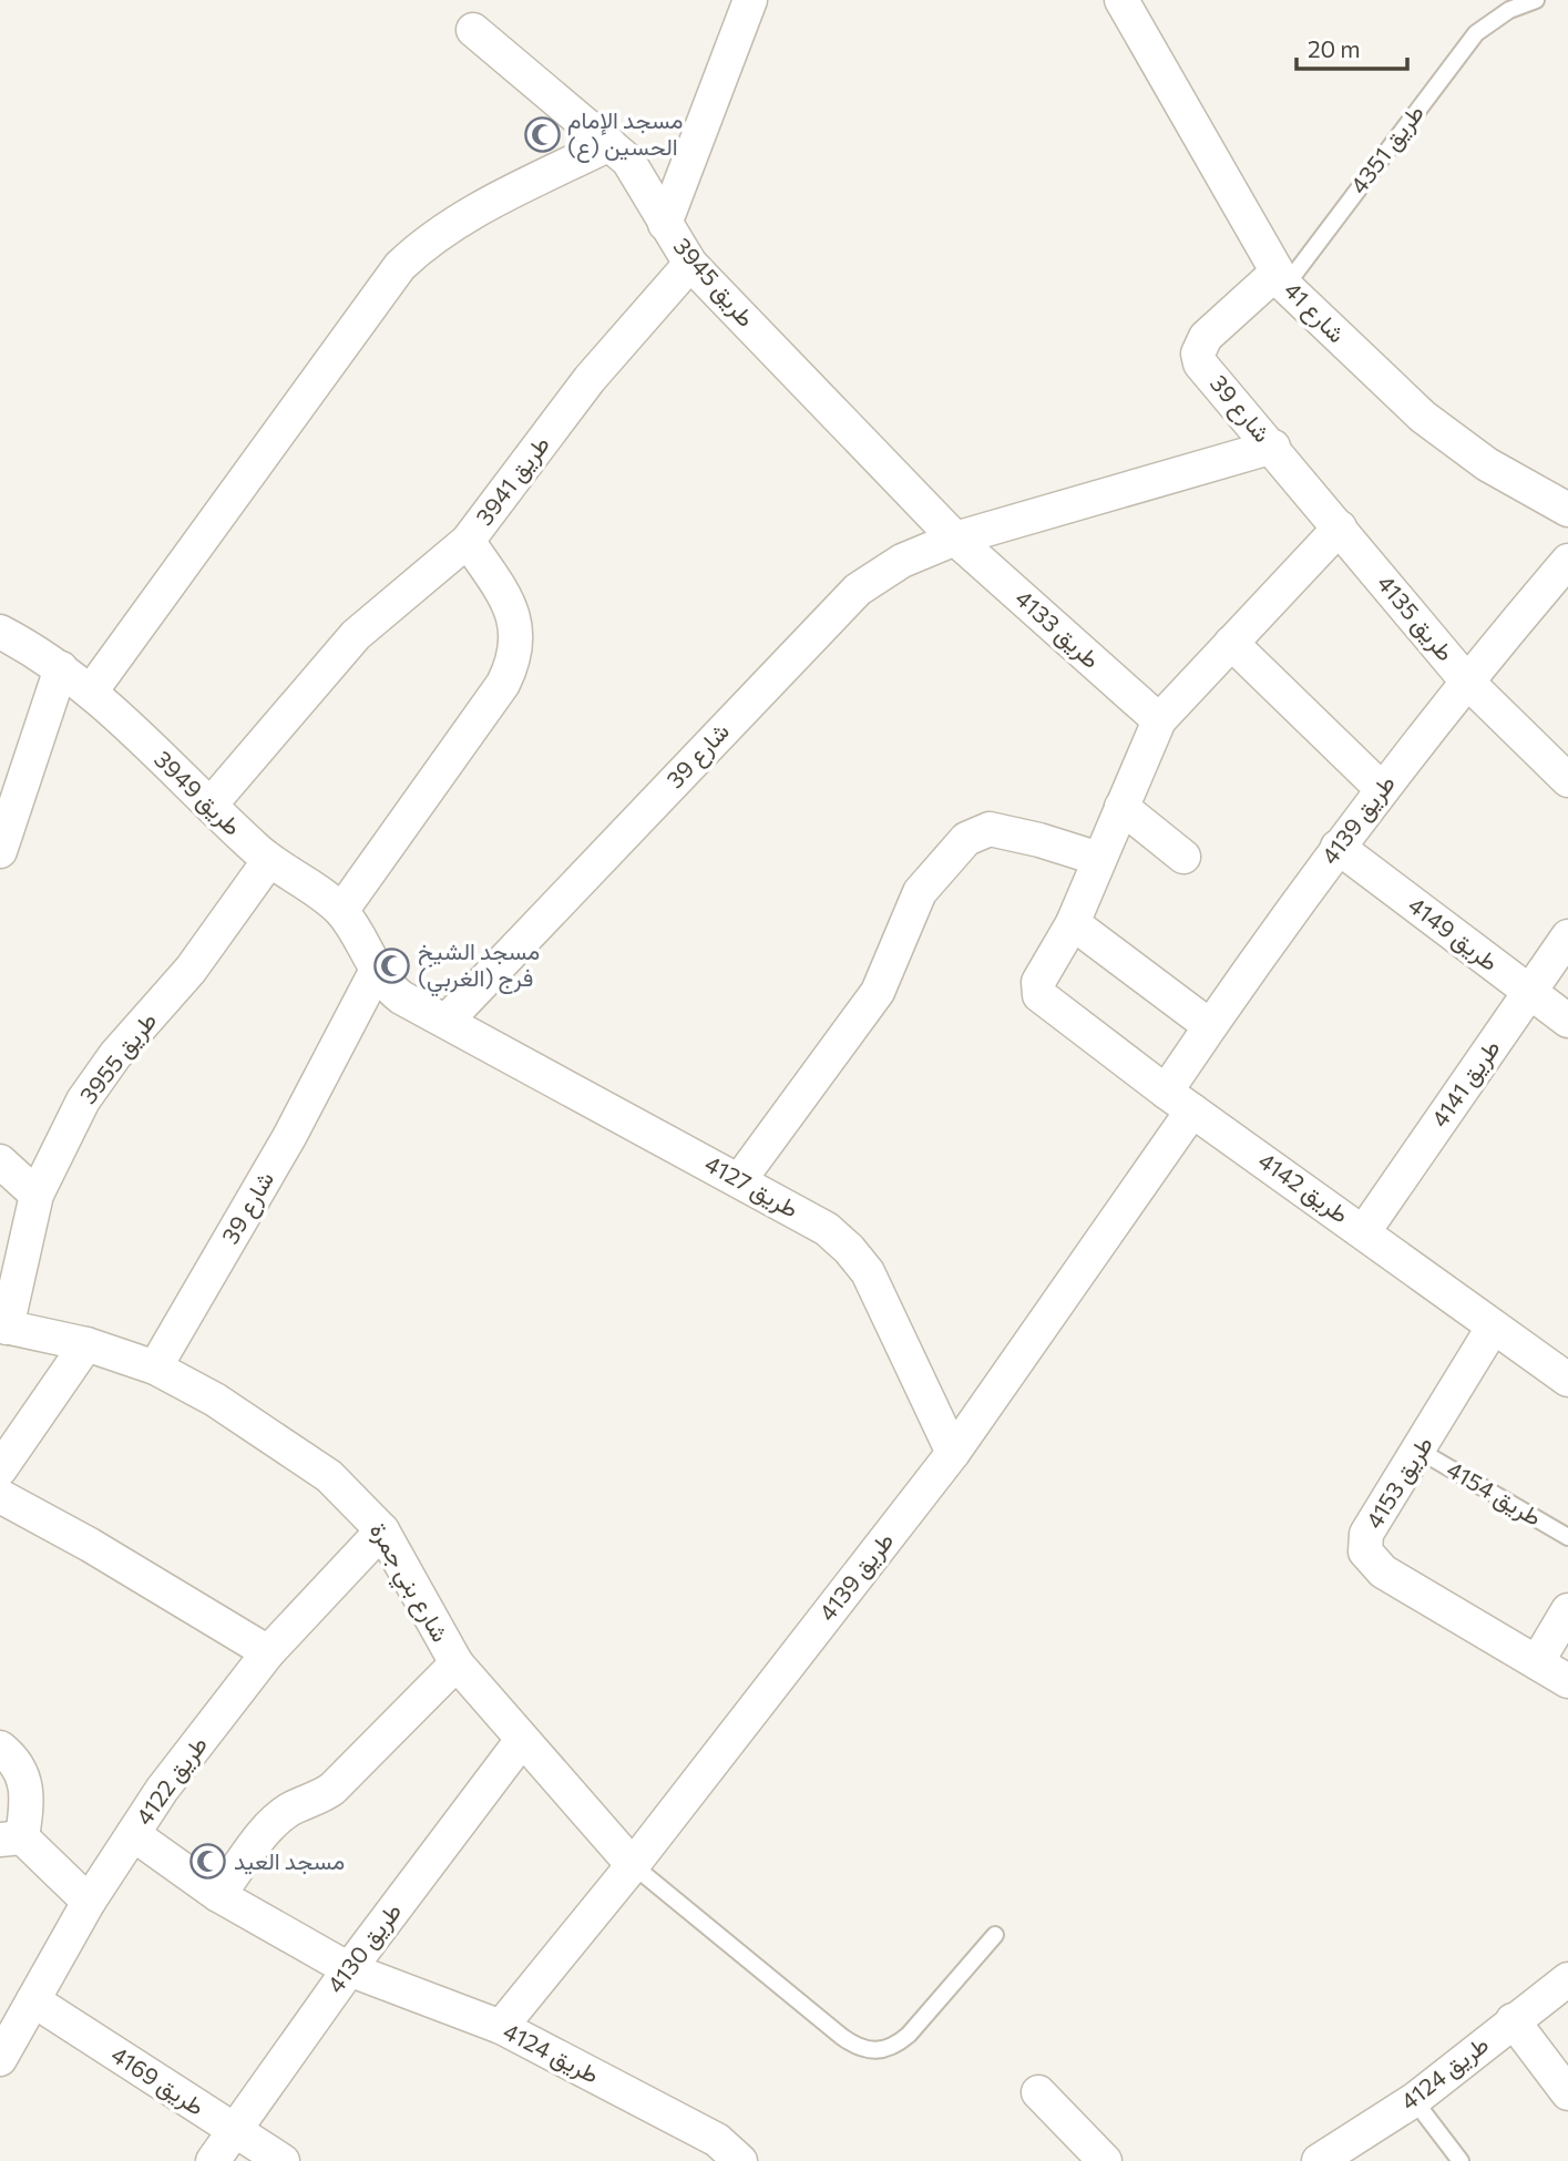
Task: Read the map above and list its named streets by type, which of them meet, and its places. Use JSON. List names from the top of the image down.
{
  "streets": {
    "street": [
      "طريق 3945",
      "شارع 41",
      "شارع 39",
      "طريق 3941",
      "طريق 4135",
      "طريق 4133",
      "طريق 3949",
      "طريق 4139",
      "طريق 4149",
      "طريق 3955",
      "طريق 4141",
      "طريق 4127",
      "طريق 4142",
      "طريق 4153",
      "شارع بني جمرة",
      "طريق 4122",
      "طريق 4130",
      "طريق 4124",
      "طريق 4169"
    ],
    "lane": ["طريق 4351", "طريق 4154"]
  },
  "crossings": [
    ["طريق 4351", "شارع 41"],
    ["طريق 4351", "شارع 39"],
    ["طريق 3945", "شارع 39"],
    ["طريق 3945", "طريق 3941"],
    ["طريق 3945", "طريق 4133"],
    ["شارع 41", "شارع 39"],
    ["شارع 39", "طريق 4135"],
    ["شارع 39", "طريق 4133"],
    ["شارع 39", "طريق 3949"],
    ["شارع 39", "طريق 4127"],
    ["شارع 39", "شارع بني جمرة"],
    ["طريق 3941", "طريق 3949"],
    ["طريق 4135", "طريق 4139"],
    ["طريق 3949", "طريق 3955"],
    ["طريق 4139", "طريق 4149"],
    ["طريق 4139", "طريق 4127"],
    ["طريق 4139", "طريق 4142"],
    ["طريق 4139", "شارع بني جمرة"],
    ["طريق 4139", "طريق 4124"],
    ["طريق 4149", "طريق 4141"],
    ["طريق 3955", "شارع بني جمرة"],
    ["طريق 4141", "طريق 4142"],
    ["طريق 4142", "طريق 4153"],
    ["طريق 4153", "طريق 4154"],
    ["شارع بني جمرة", "طريق 4122"],
    ["شارع بني جمرة", "طريق 4130"],
    ["طريق 4122", "طريق 4124"],
    ["طريق 4122", "طريق 4169"],
    ["طريق 4130", "طريق 4124"],
    ["طريق 4130", "طريق 4169"]
  ],
  "places": {
    "mosque": ["مسجد الإمام الحسين (ع)", "مسجد الشيخ فرج (الغربي)", "مسجد العيد"]
  },
  "scale_bar": "20 m"
}
